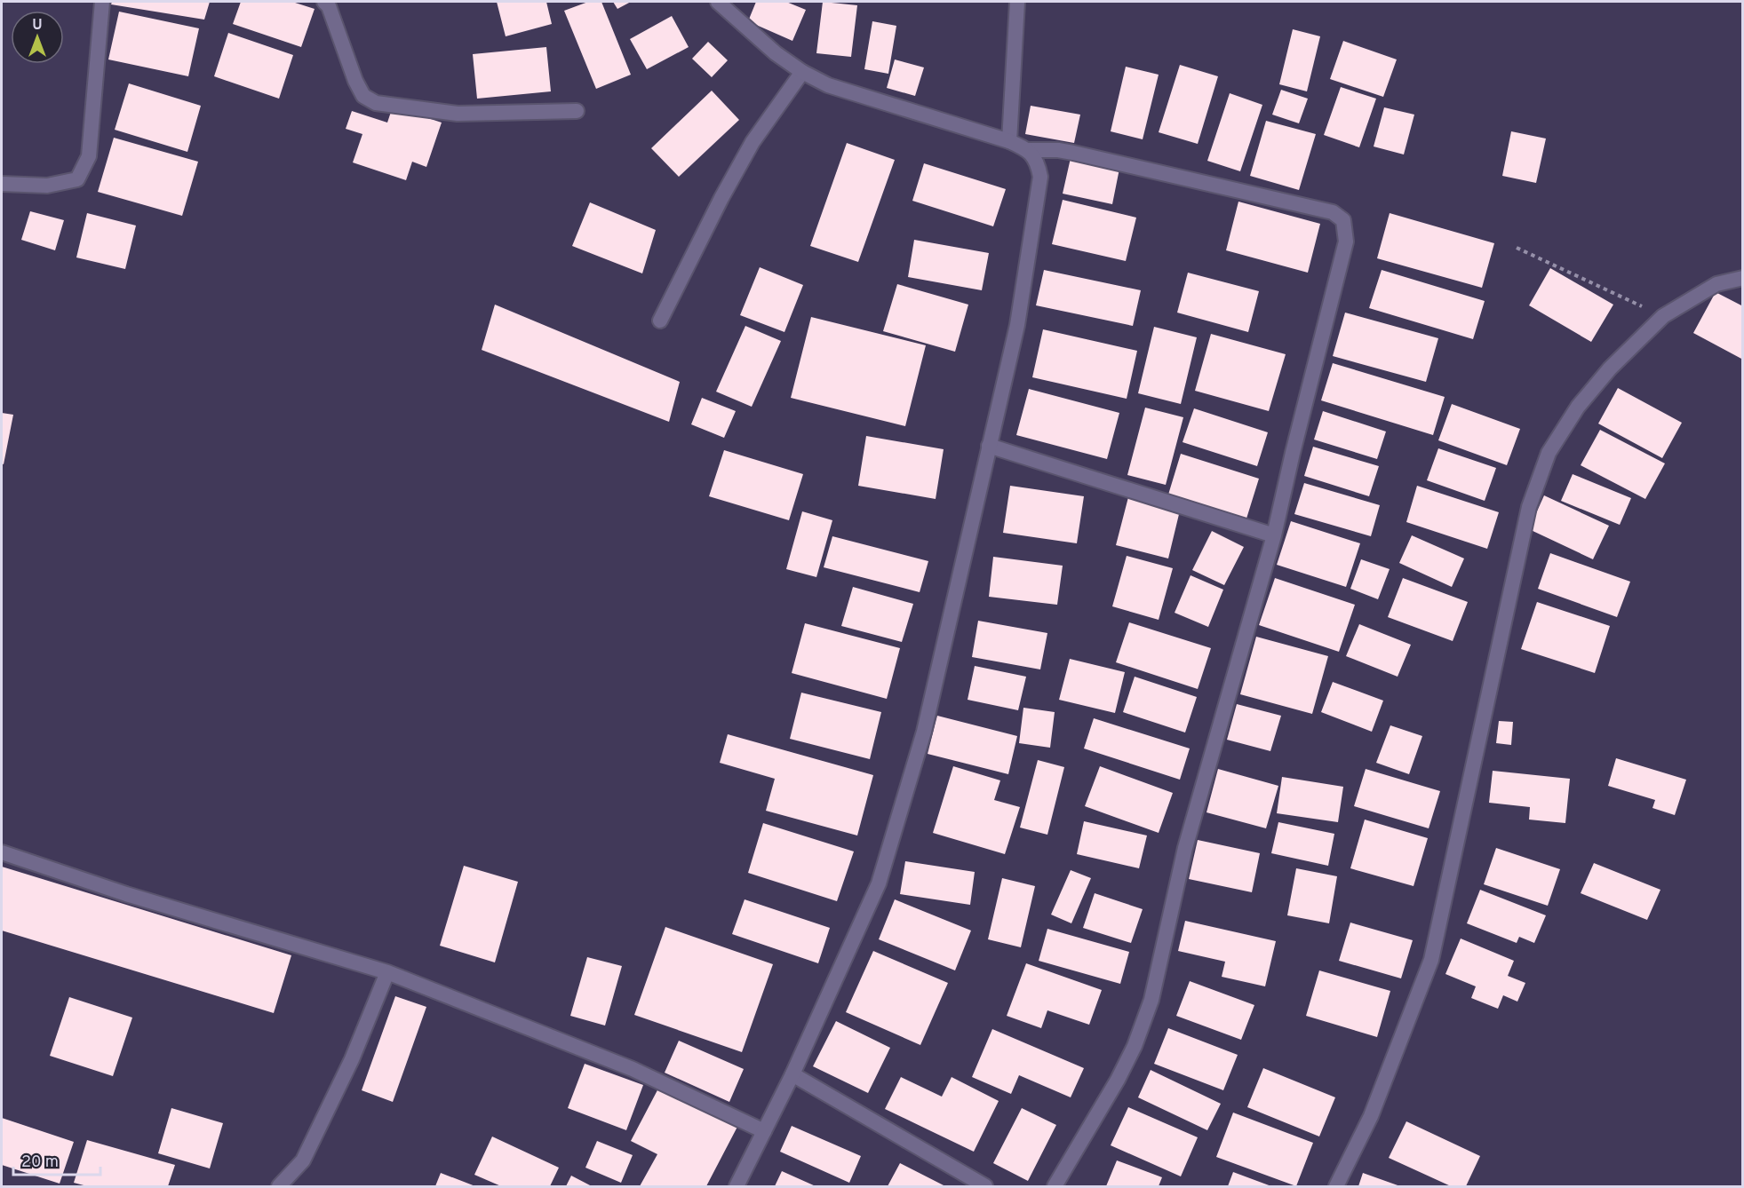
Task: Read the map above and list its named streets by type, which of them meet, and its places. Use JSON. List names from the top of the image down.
{
  "scale_bar": "20 m",
  "north": "top"
}
